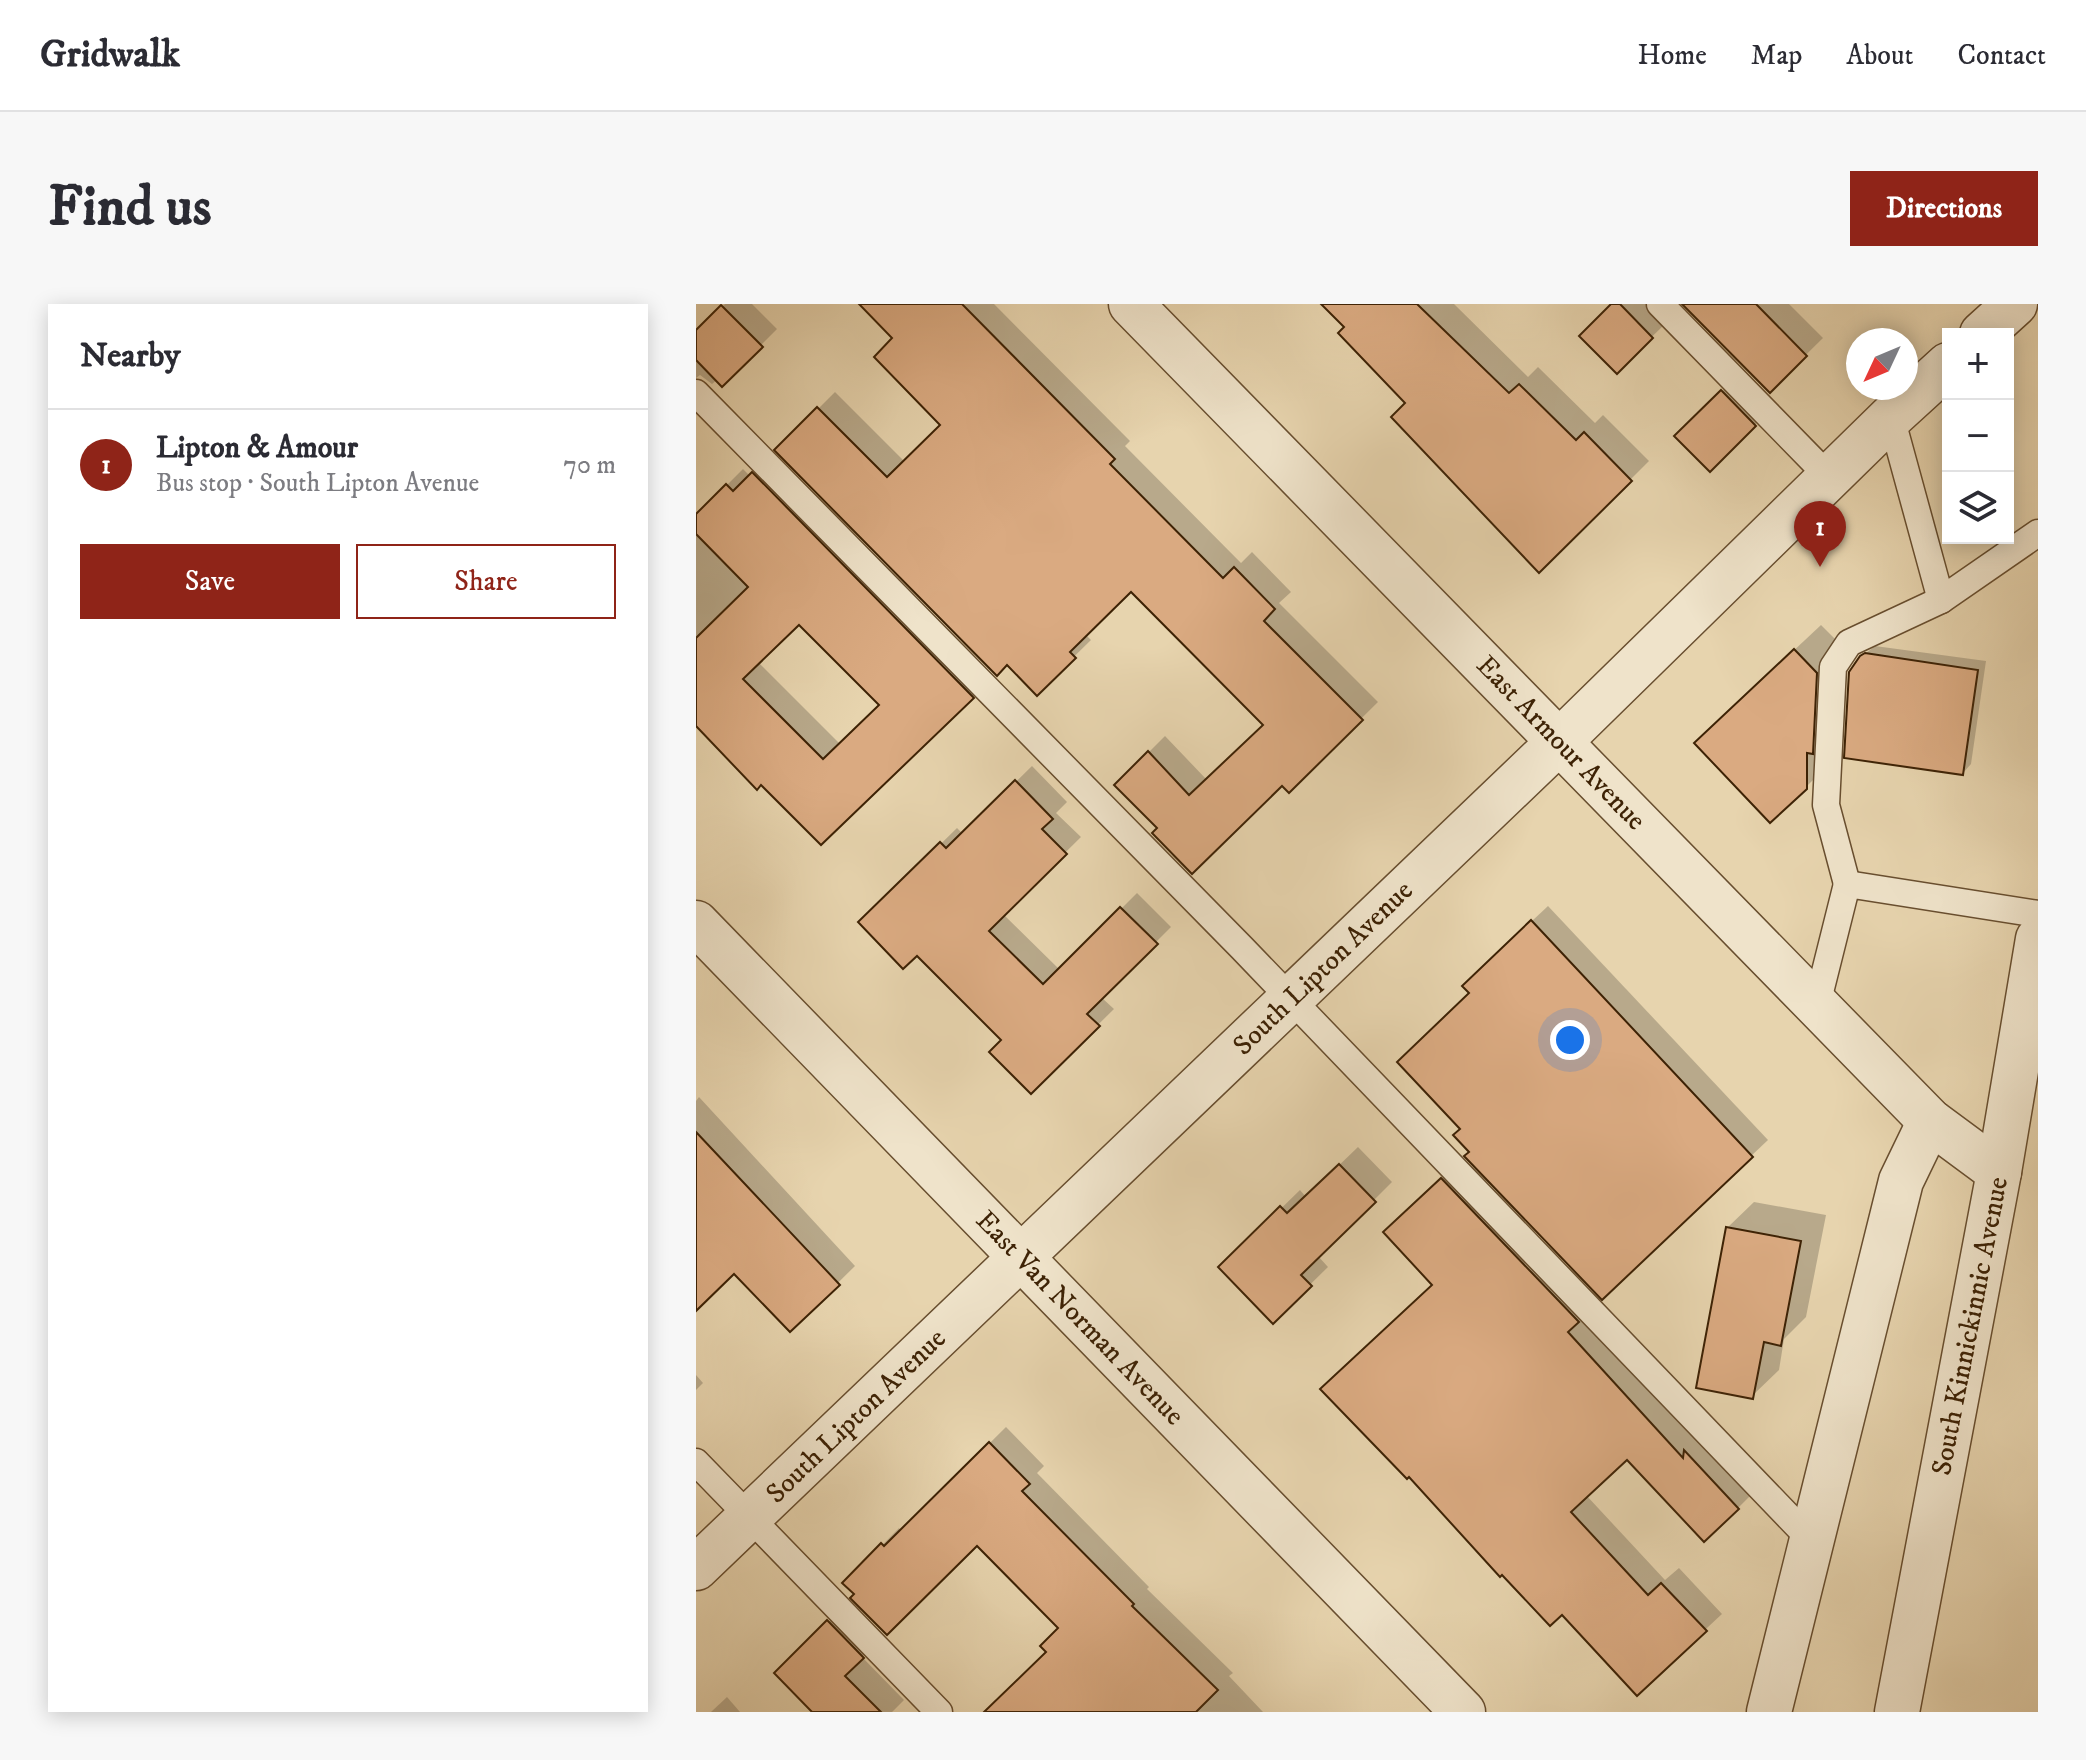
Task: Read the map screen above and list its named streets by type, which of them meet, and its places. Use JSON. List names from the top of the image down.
{
  "streets": {
    "street": [
      "East Armour Avenue",
      "South Lipton Avenue",
      "East Van Norman Avenue",
      "South Kinnickinnic Avenue"
    ]
  },
  "crossings": [
    ["East Armour Avenue", "South Lipton Avenue"],
    ["East Armour Avenue", "South Kinnickinnic Avenue"],
    ["South Lipton Avenue", "East Van Norman Avenue"]
  ],
  "north": "bottom left",
  "page": {
    "header": "Gridwalk",
    "nav": [
      "Home",
      "Map",
      "About",
      "Contact"
    ],
    "buttons": [
      "Directions",
      ["Save", "Share"]
    ],
    "title": "Find us",
    "heading": "Nearby",
    "map_buttons": ["+", "−"],
    "list": [
      {
        "mark": "1",
        "name": "Lipton & Amour",
        "note": "Bus stop · South Lipton Avenue",
        "value": "70 m"
      }
    ],
    "pins": "1"
  }
}
